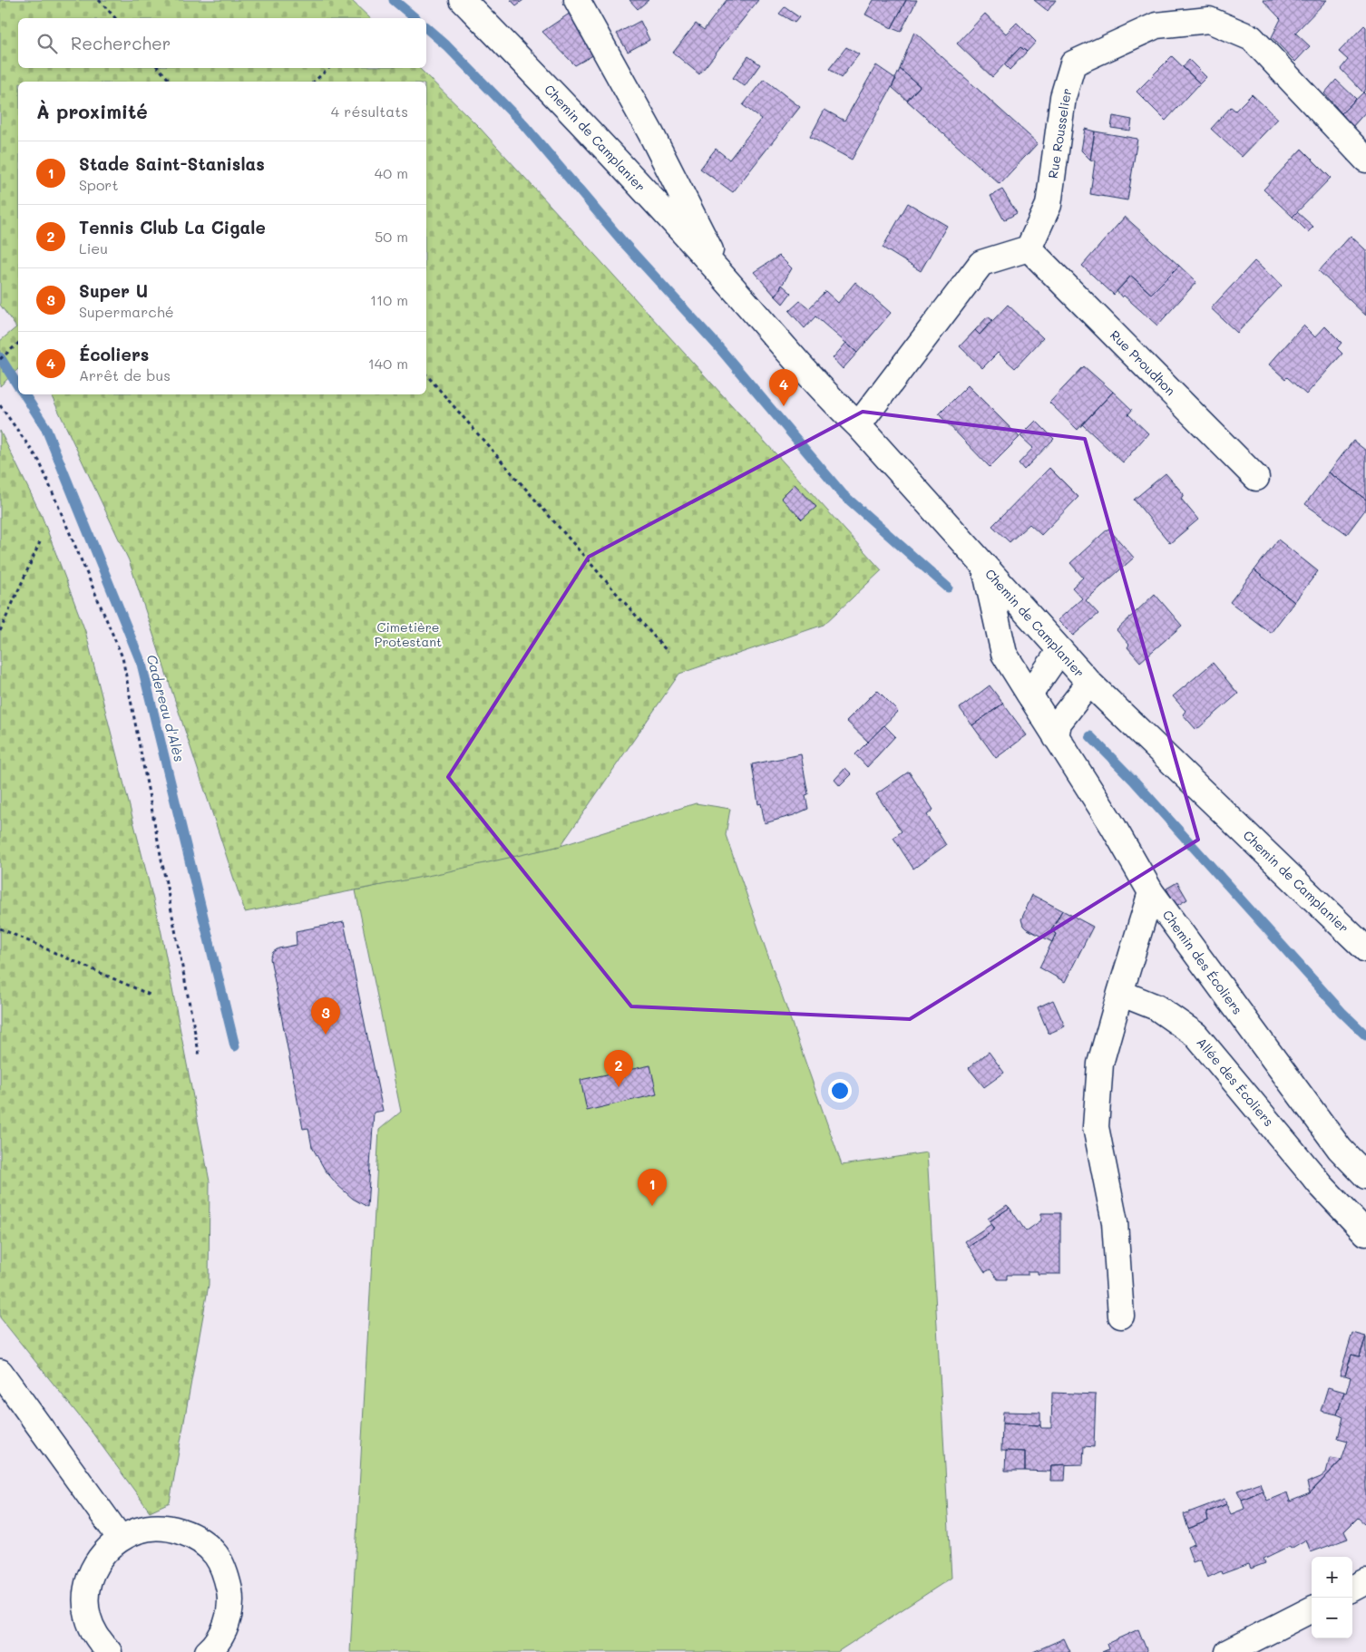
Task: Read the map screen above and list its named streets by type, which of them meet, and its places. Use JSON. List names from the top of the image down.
{
  "streets": {
    "street": [
      "Rue Rousselier",
      "Chemin de Camplanier",
      "Rue Proudhon",
      "Chemin des Écoliers",
      "Allée des Écoliers"
    ]
  },
  "crossings": [
    ["Rue Rousselier", "Rue Proudhon"],
    ["Chemin de Camplanier", "Chemin des Écoliers"]
  ],
  "water": ["Cadereau d'Alès"],
  "parks": ["Cimetière Protestant"],
  "page": {
    "search": "Rechercher",
    "heading": ["À proximité", "4 résultats"],
    "list": [
      {
        "mark": "1",
        "name": "Stade Saint-Stanislas",
        "note": "Sport",
        "value": "40 m"
      },
      {
        "mark": "2",
        "name": "Tennis Club La Cigale",
        "note": "Lieu",
        "value": "50 m"
      },
      {
        "mark": "3",
        "name": "Super U",
        "note": "Supermarché",
        "value": "110 m"
      },
      {
        "mark": "4",
        "name": "Écoliers",
        "note": "Arrêt de bus",
        "value": "140 m"
      }
    ],
    "pins": [
      "4",
      "3",
      "2",
      "1"
    ],
    "map_buttons": ["+", "−"]
  }
}
